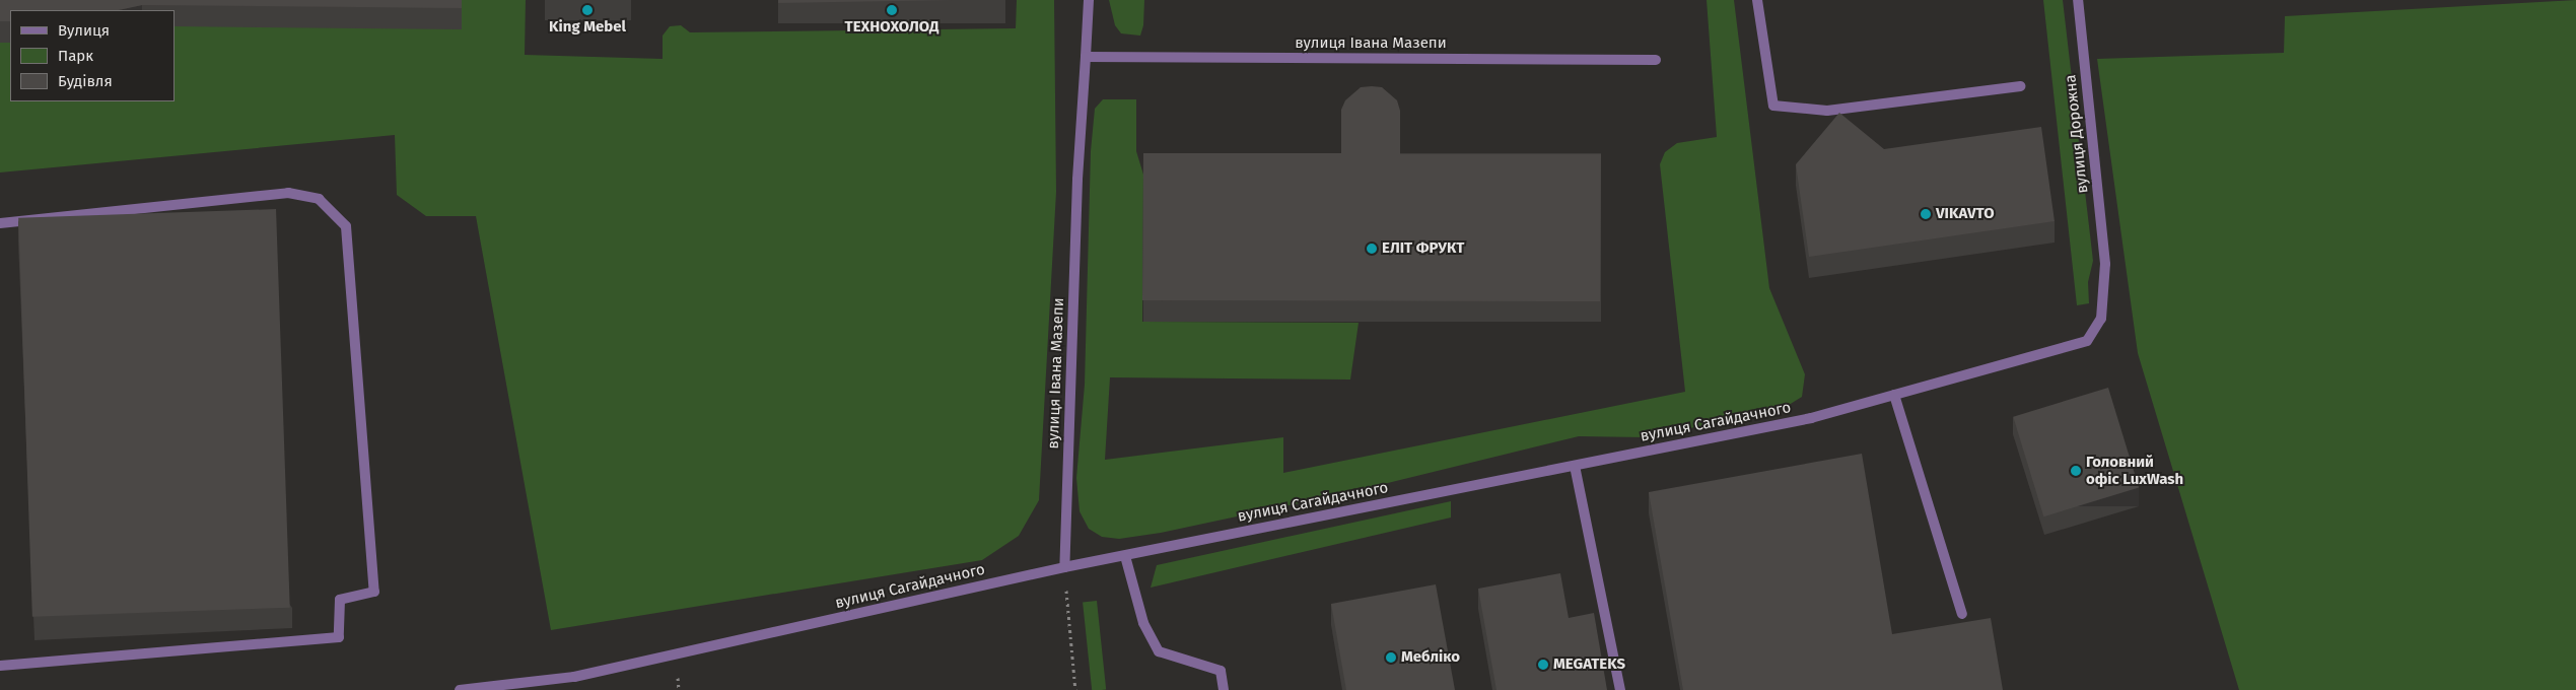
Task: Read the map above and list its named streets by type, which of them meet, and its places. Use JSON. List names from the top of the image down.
{
  "streets": {
    "street": ["вулиця Івана Мазепи", "вулиця Дорожна", "вулиця Сагайдачного"]
  },
  "crossings": [
    ["вулиця Івана Мазепи", "вулиця Сагайдачного"],
    ["вулиця Дорожна", "вулиця Сагайдачного"]
  ],
  "places": [
    "King Mebel",
    "ТЕХНОХОЛОД",
    "VIKAVTO",
    "ЕЛІТ ФРУКТ",
    "Головний офіс LuxWash",
    "Мебліко",
    "MEGATEKS"
  ],
  "legend": ["Вулиця", "Парк", "Будівля"]
}
